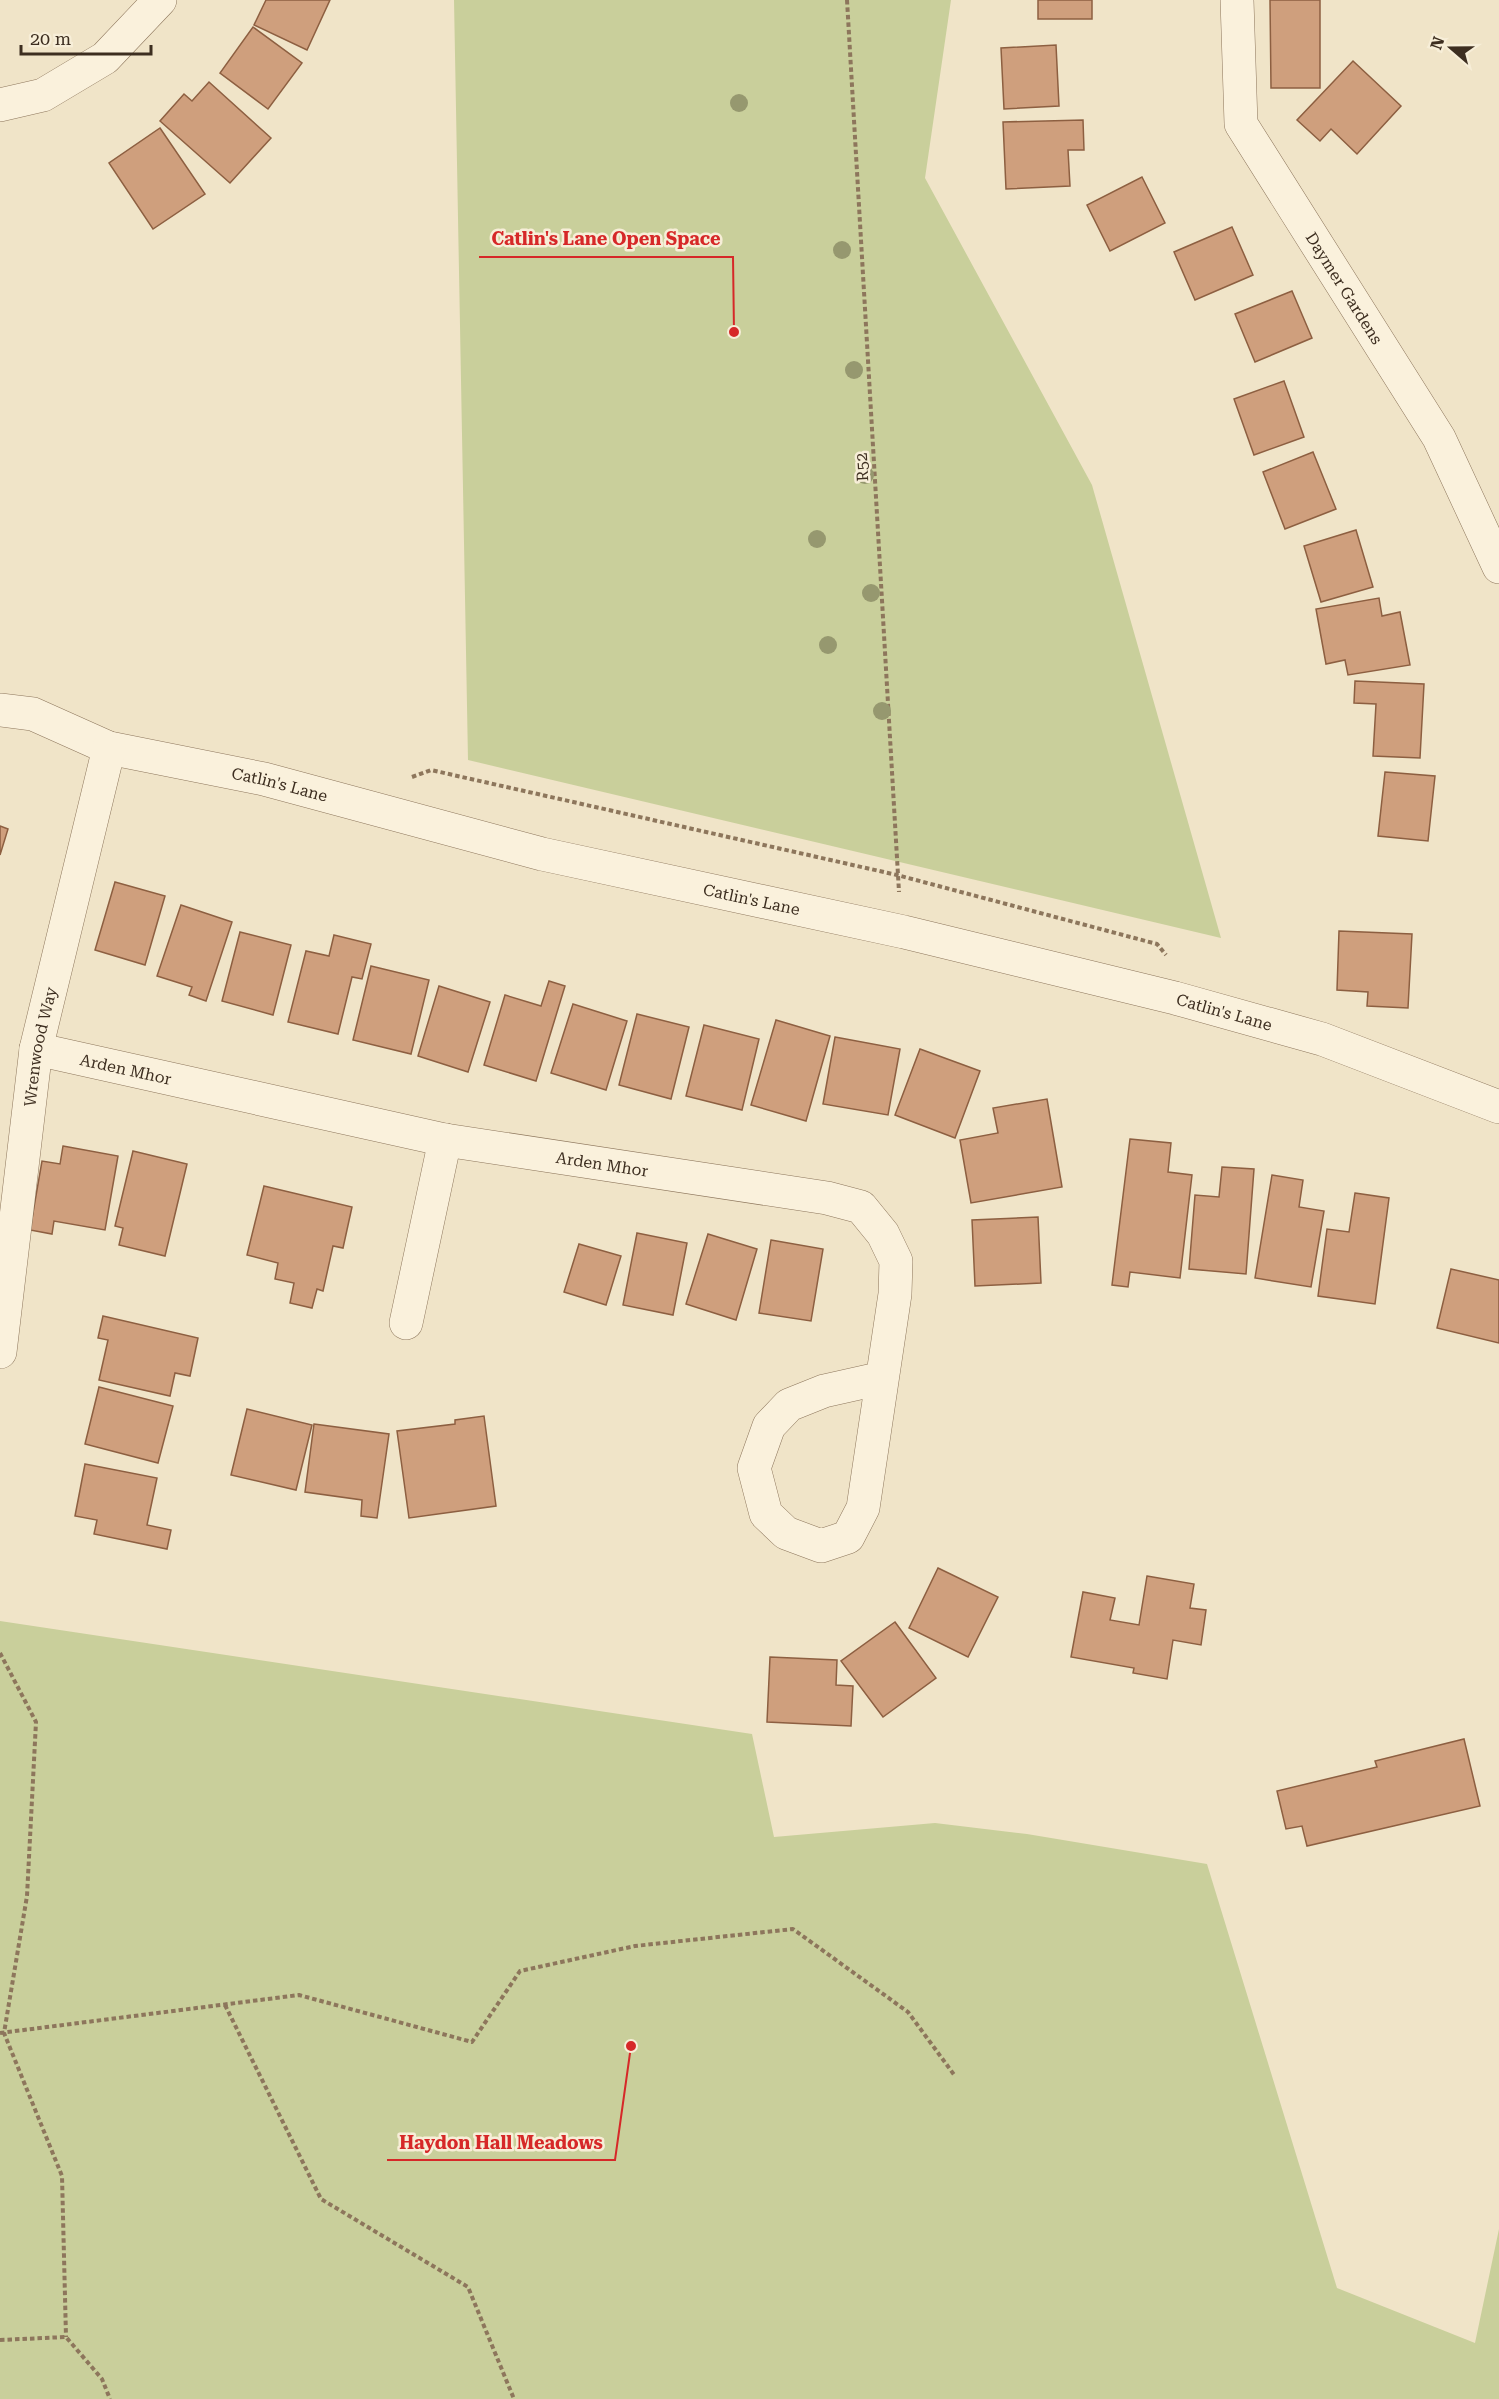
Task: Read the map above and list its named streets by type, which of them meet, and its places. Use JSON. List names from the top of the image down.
{
  "streets": {
    "street": [
      "Daymer Gardens",
      "Catlin's Lane",
      "Wrenwood Way",
      "Arden Mhor"
    ],
    "path": ["R52"]
  },
  "crossings": [
    ["R52", "Catlin's Lane"],
    ["Catlin's Lane", "Wrenwood Way"],
    ["Wrenwood Way", "Arden Mhor"]
  ],
  "places": ["Catlin's Lane Open Space", "Haydon Hall Meadows"],
  "scale_bar": "20 m",
  "north": "left"
}
